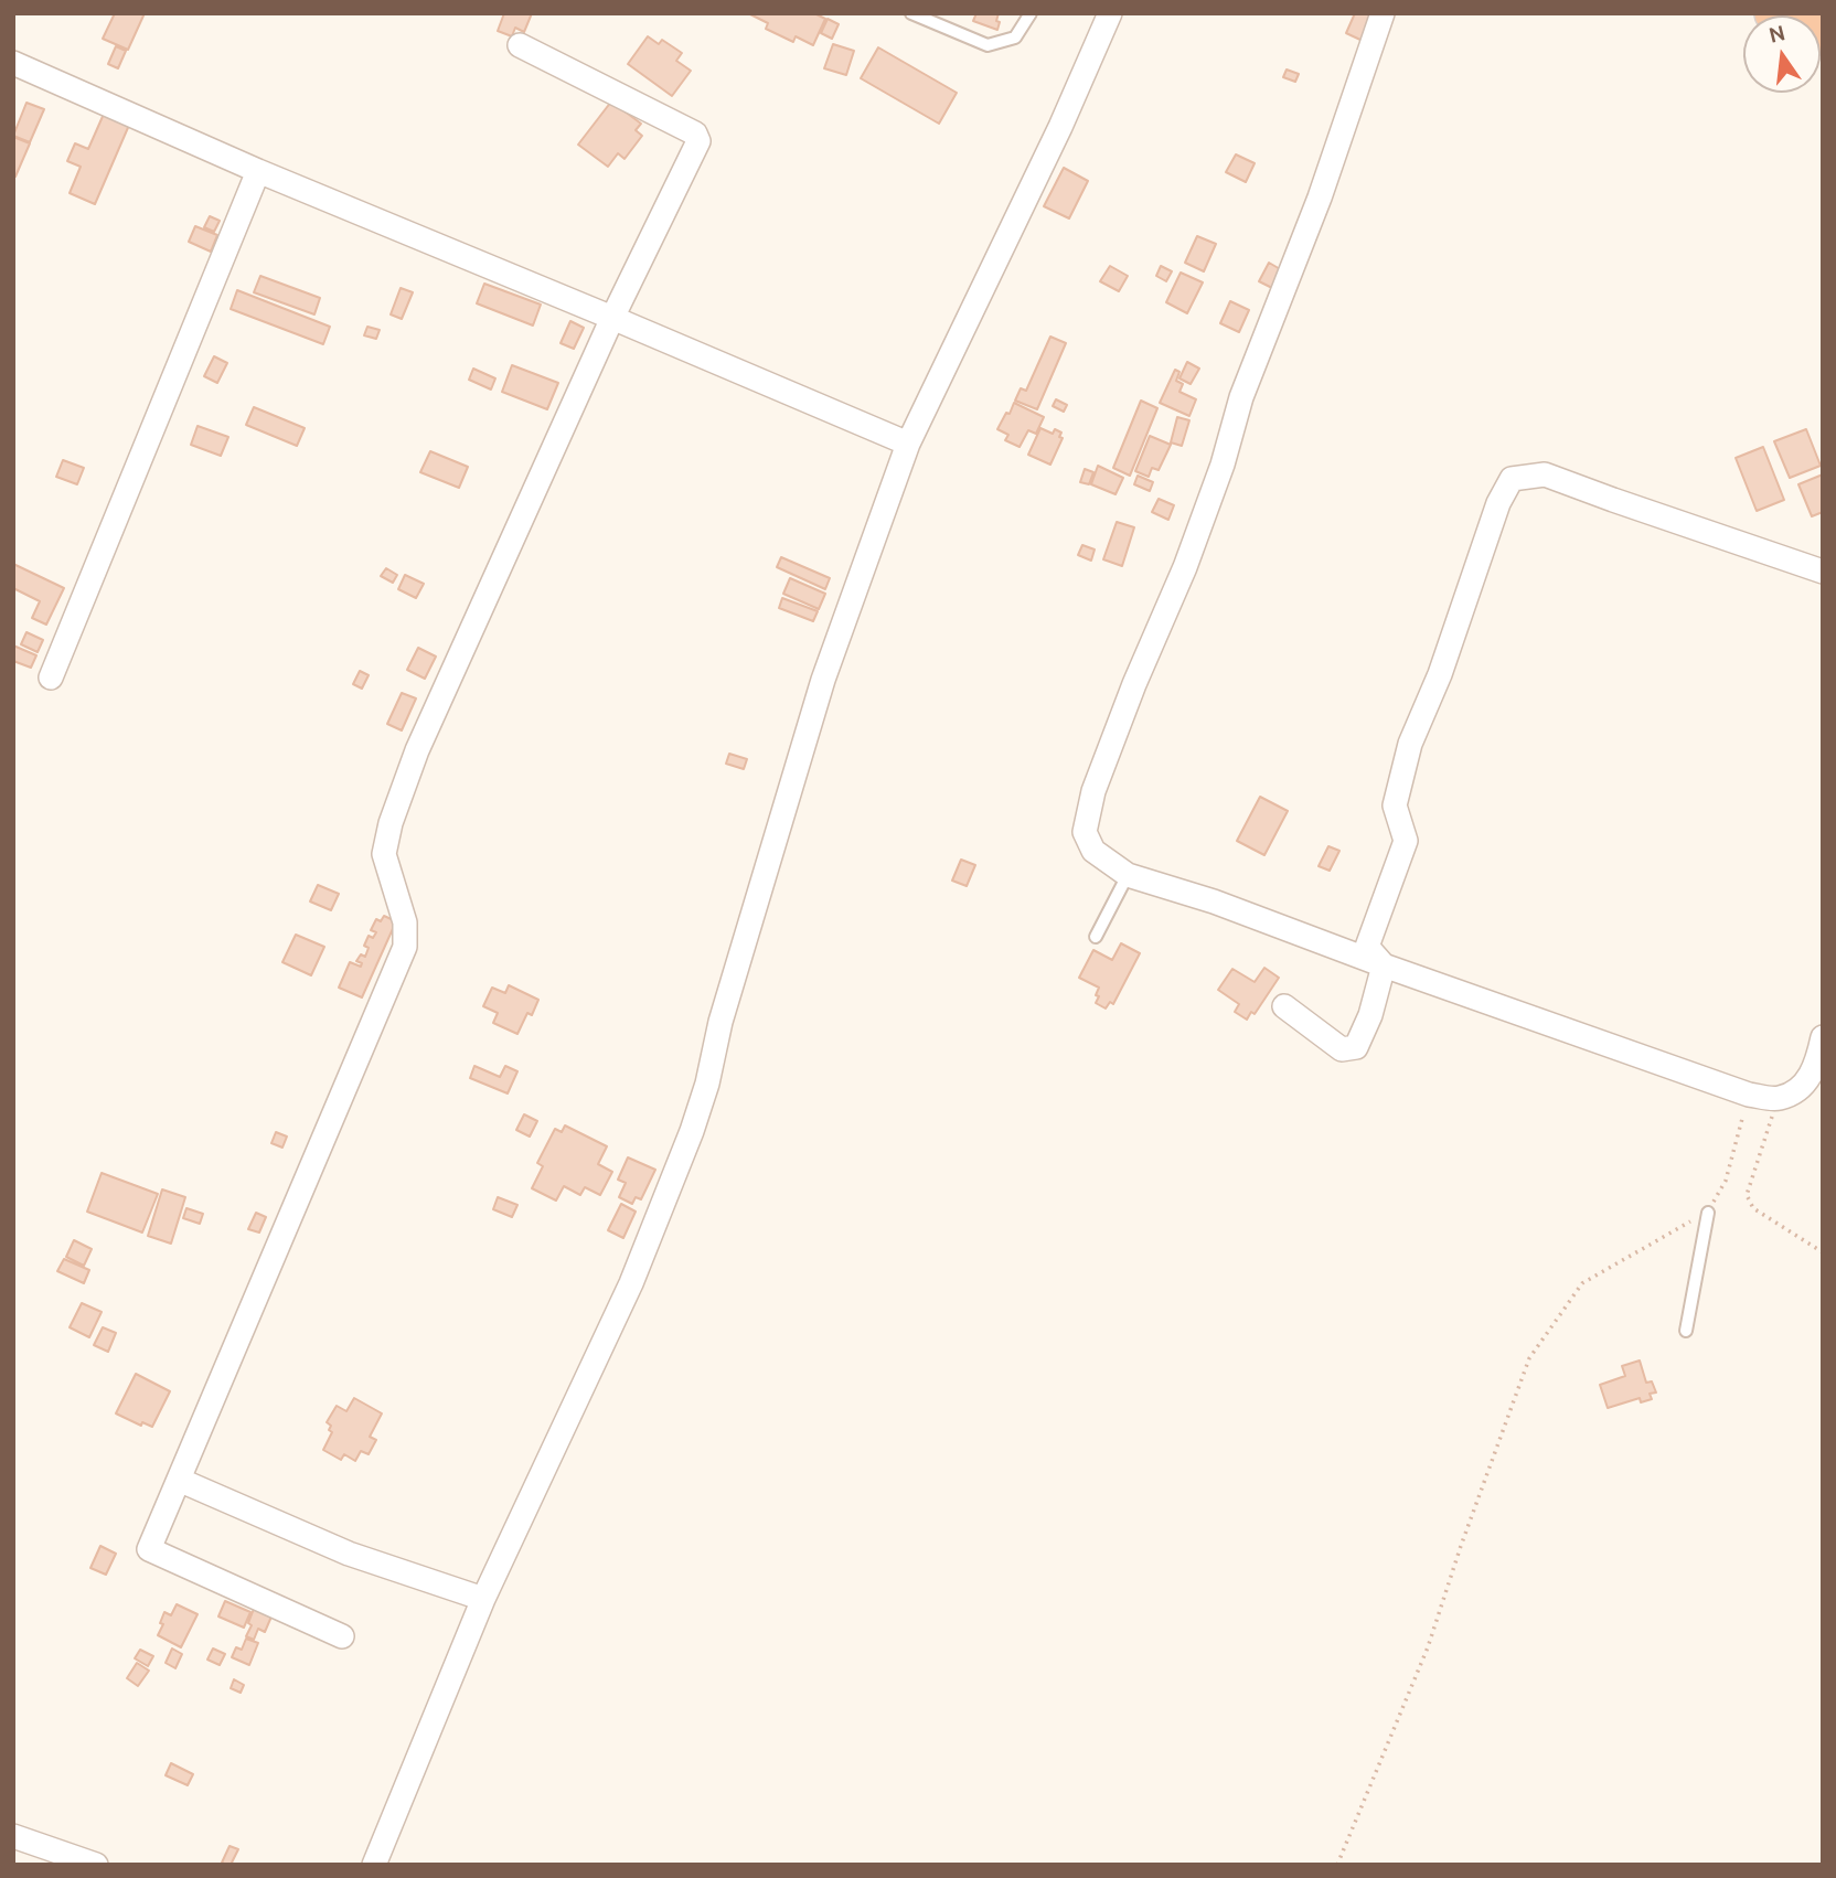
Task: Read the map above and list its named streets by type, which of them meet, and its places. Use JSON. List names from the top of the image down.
{
  "north": "top"
}
